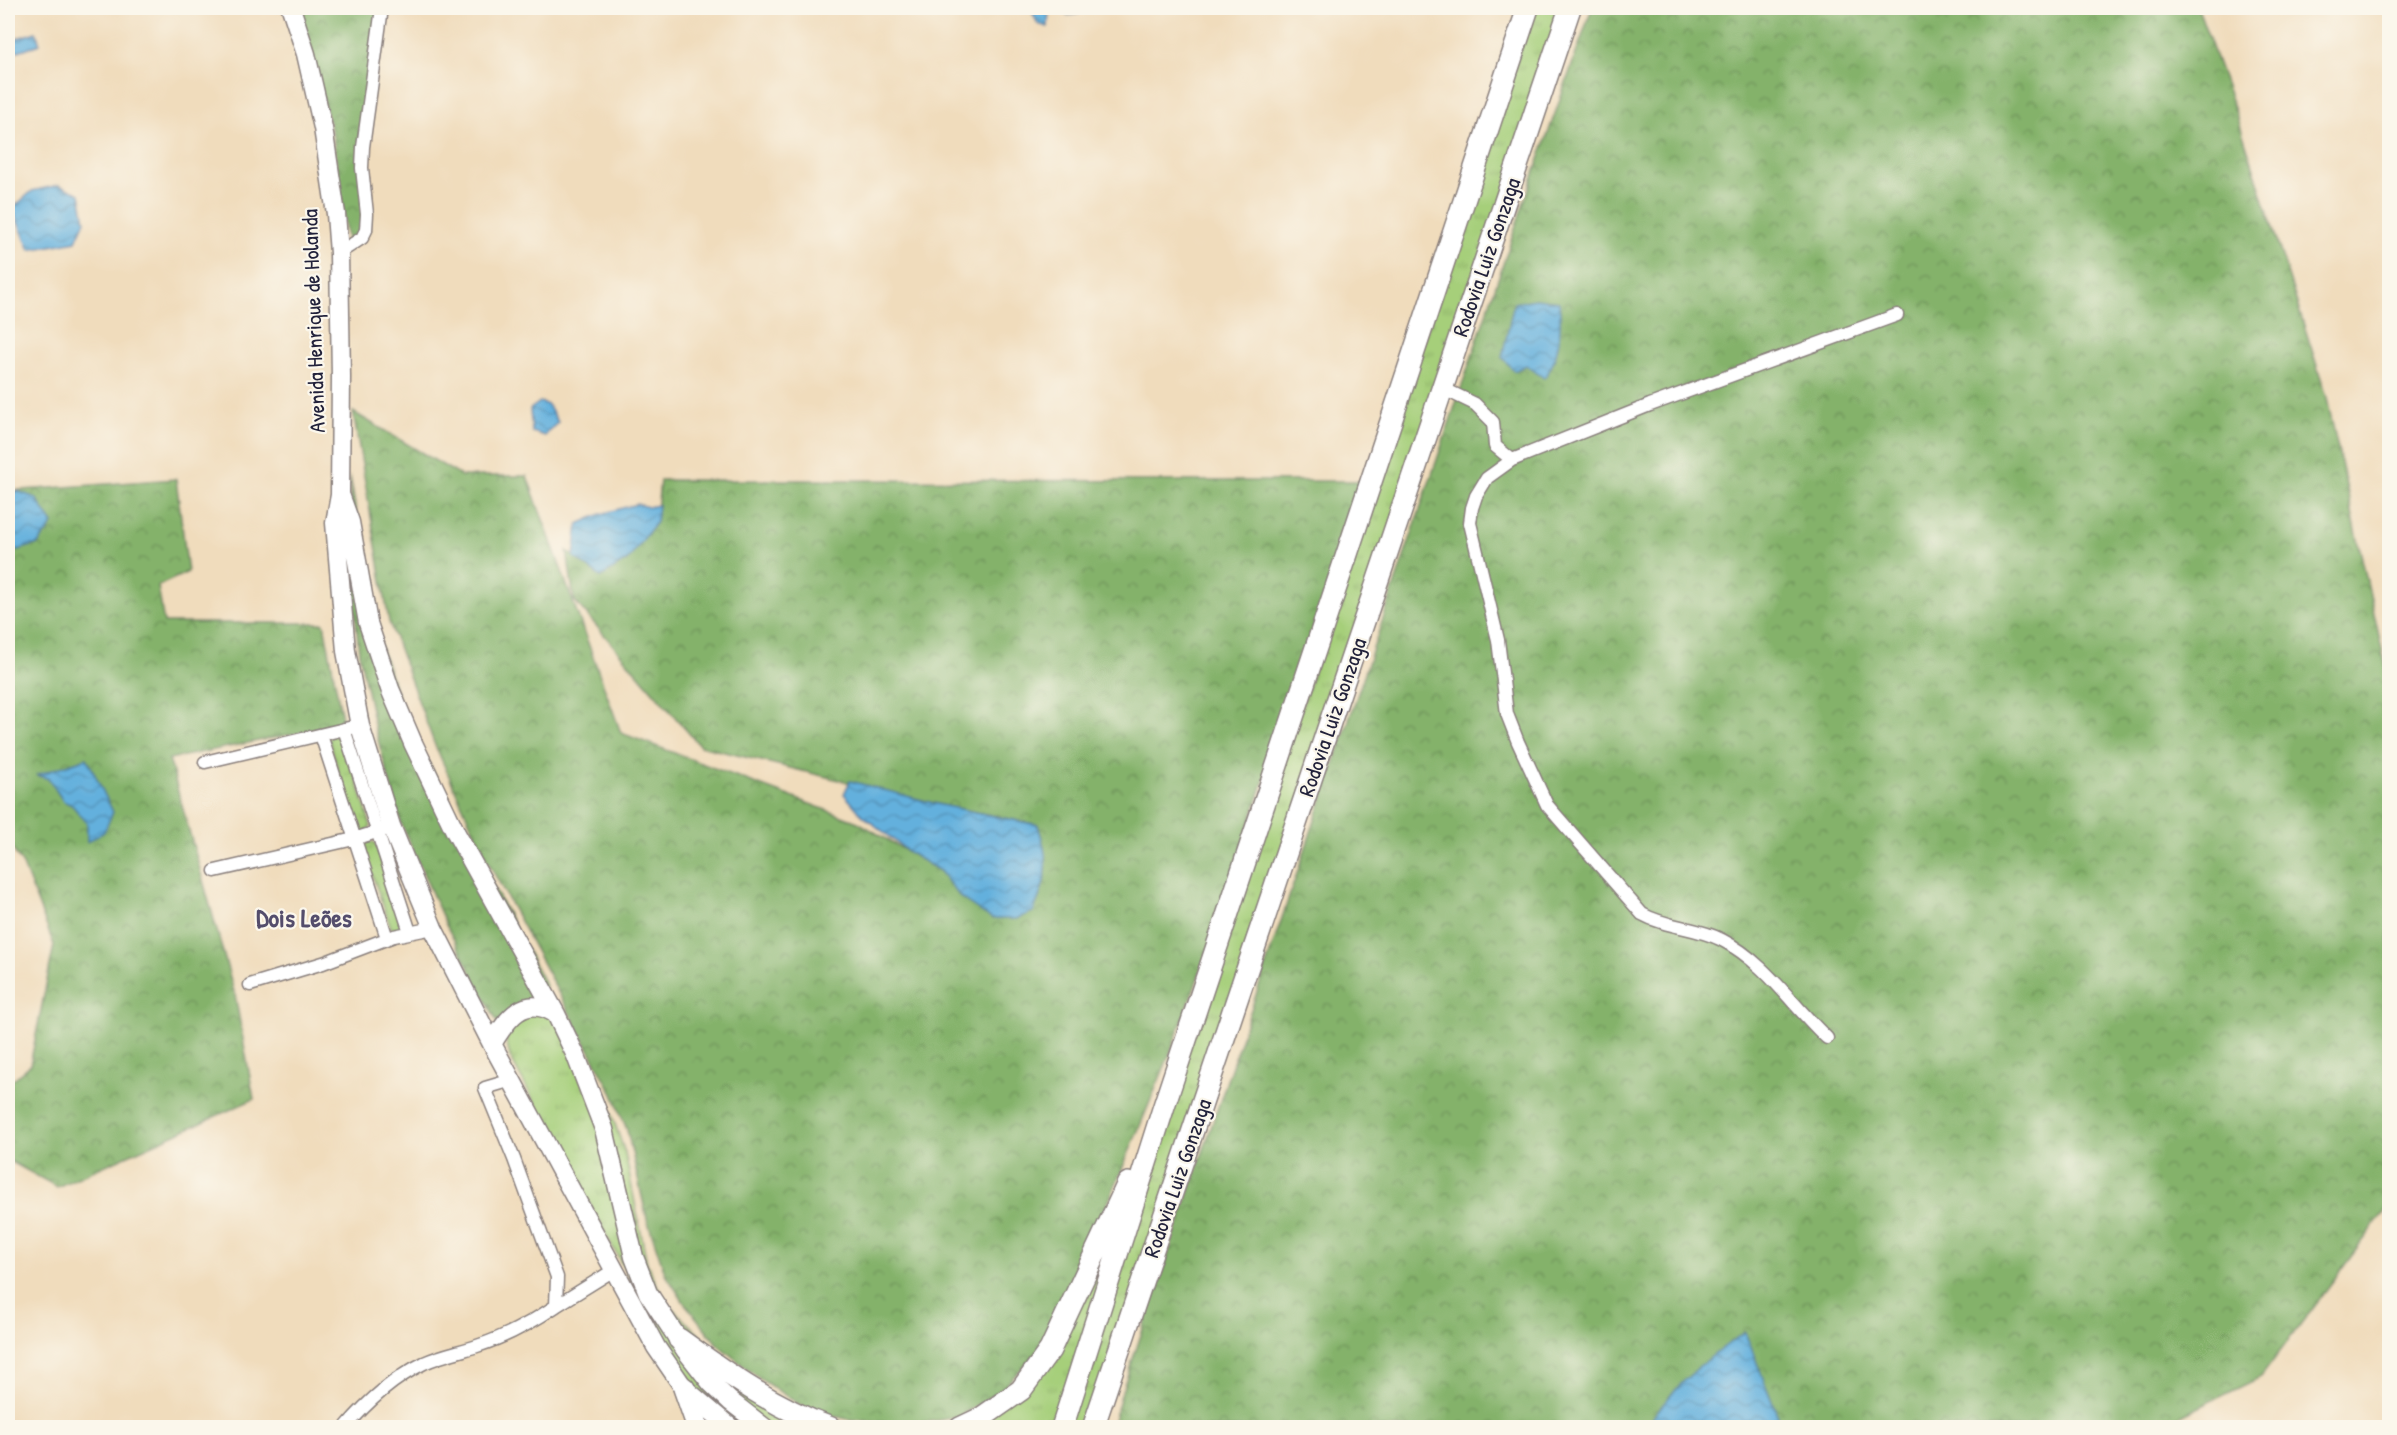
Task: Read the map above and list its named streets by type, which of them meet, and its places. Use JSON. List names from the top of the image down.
{
  "streets": {
    "highway": ["Rodovia Luiz Gonzaga"],
    "main road": ["Avenida Henrique de Holanda"]
  },
  "districts": ["Dois Leões"]
}
